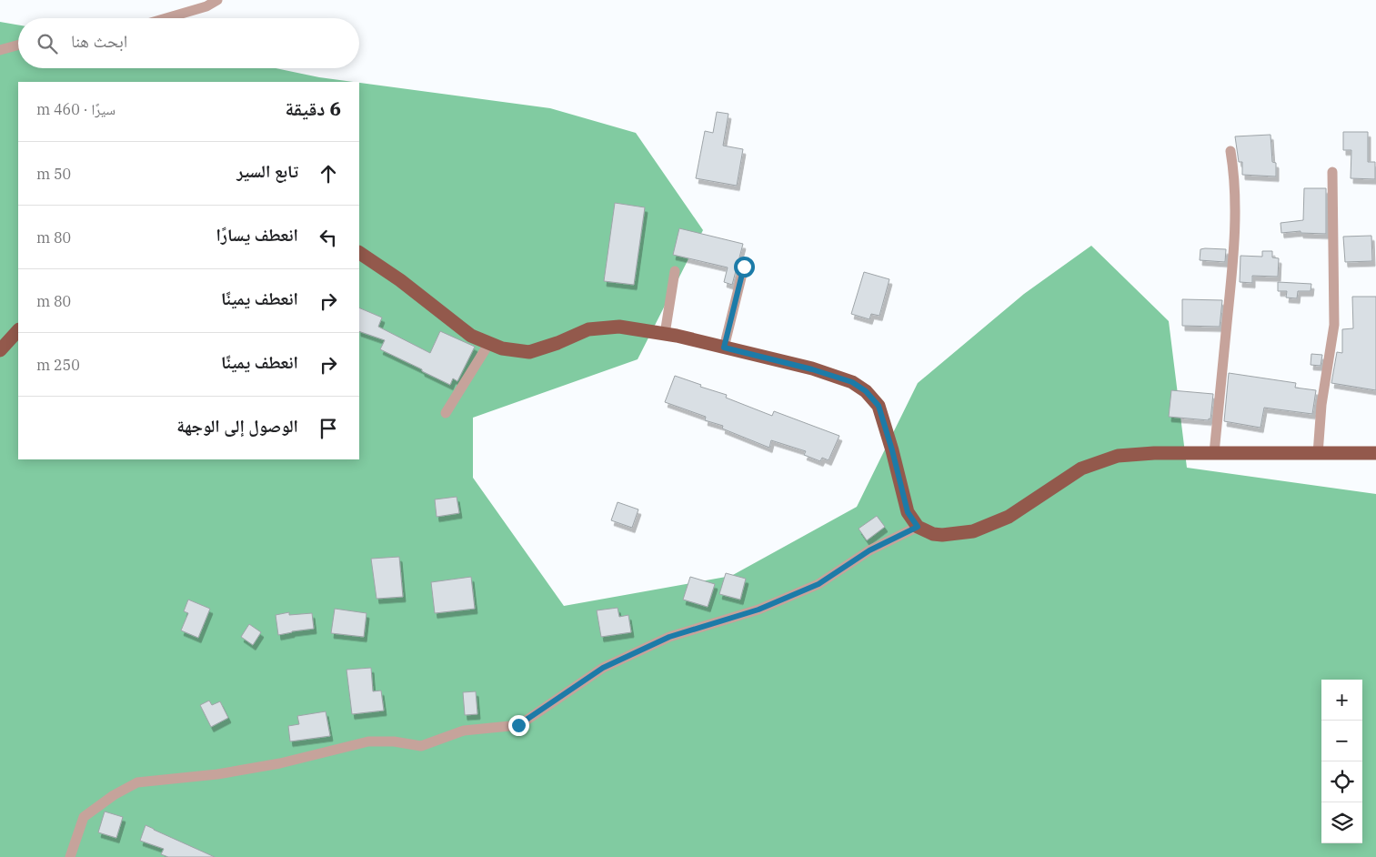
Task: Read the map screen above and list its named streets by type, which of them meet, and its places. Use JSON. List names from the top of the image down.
{
  "page": {
    "search": "ابحث هنا",
    "heading": ["6 دقيقة", "سيرًا · 460 m"],
    "list": [
      ["تابع السير", "50 m"],
      ["انعطف يسارًا", "80 m"],
      ["انعطف يمينًا", "80 m"],
      ["انعطف يمينًا", "250 m"],
      "الوصول إلى الوجهة"
    ],
    "map_buttons": ["+", "−"]
  }
}
